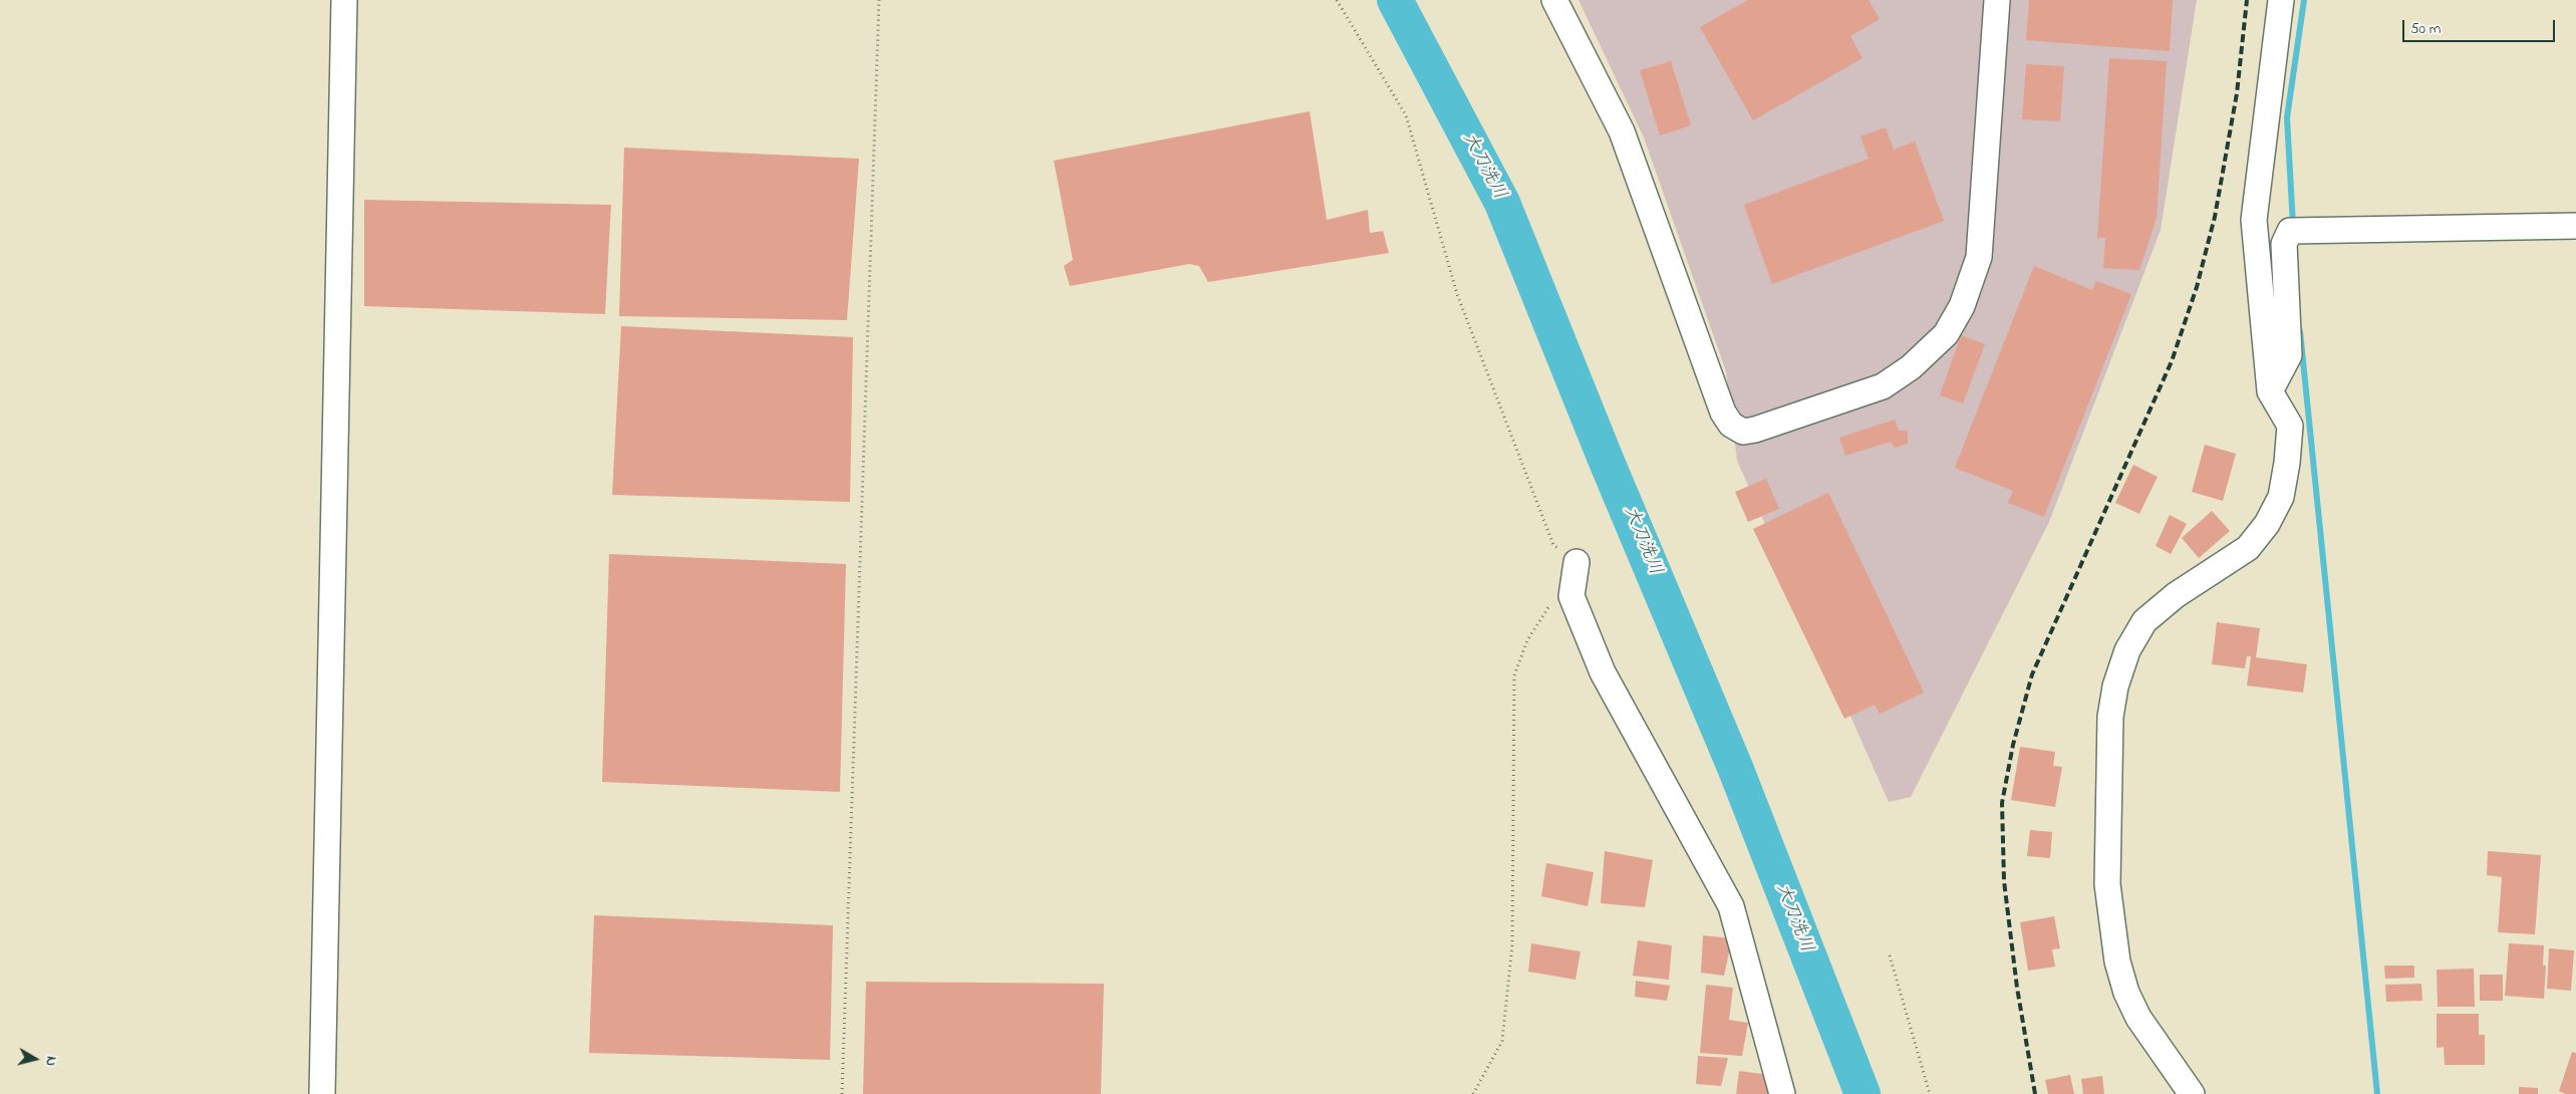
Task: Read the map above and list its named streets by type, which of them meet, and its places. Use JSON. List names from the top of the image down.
{
  "water": ["大刀洗川"],
  "scale_bar": "50 m",
  "north": "right"
}
